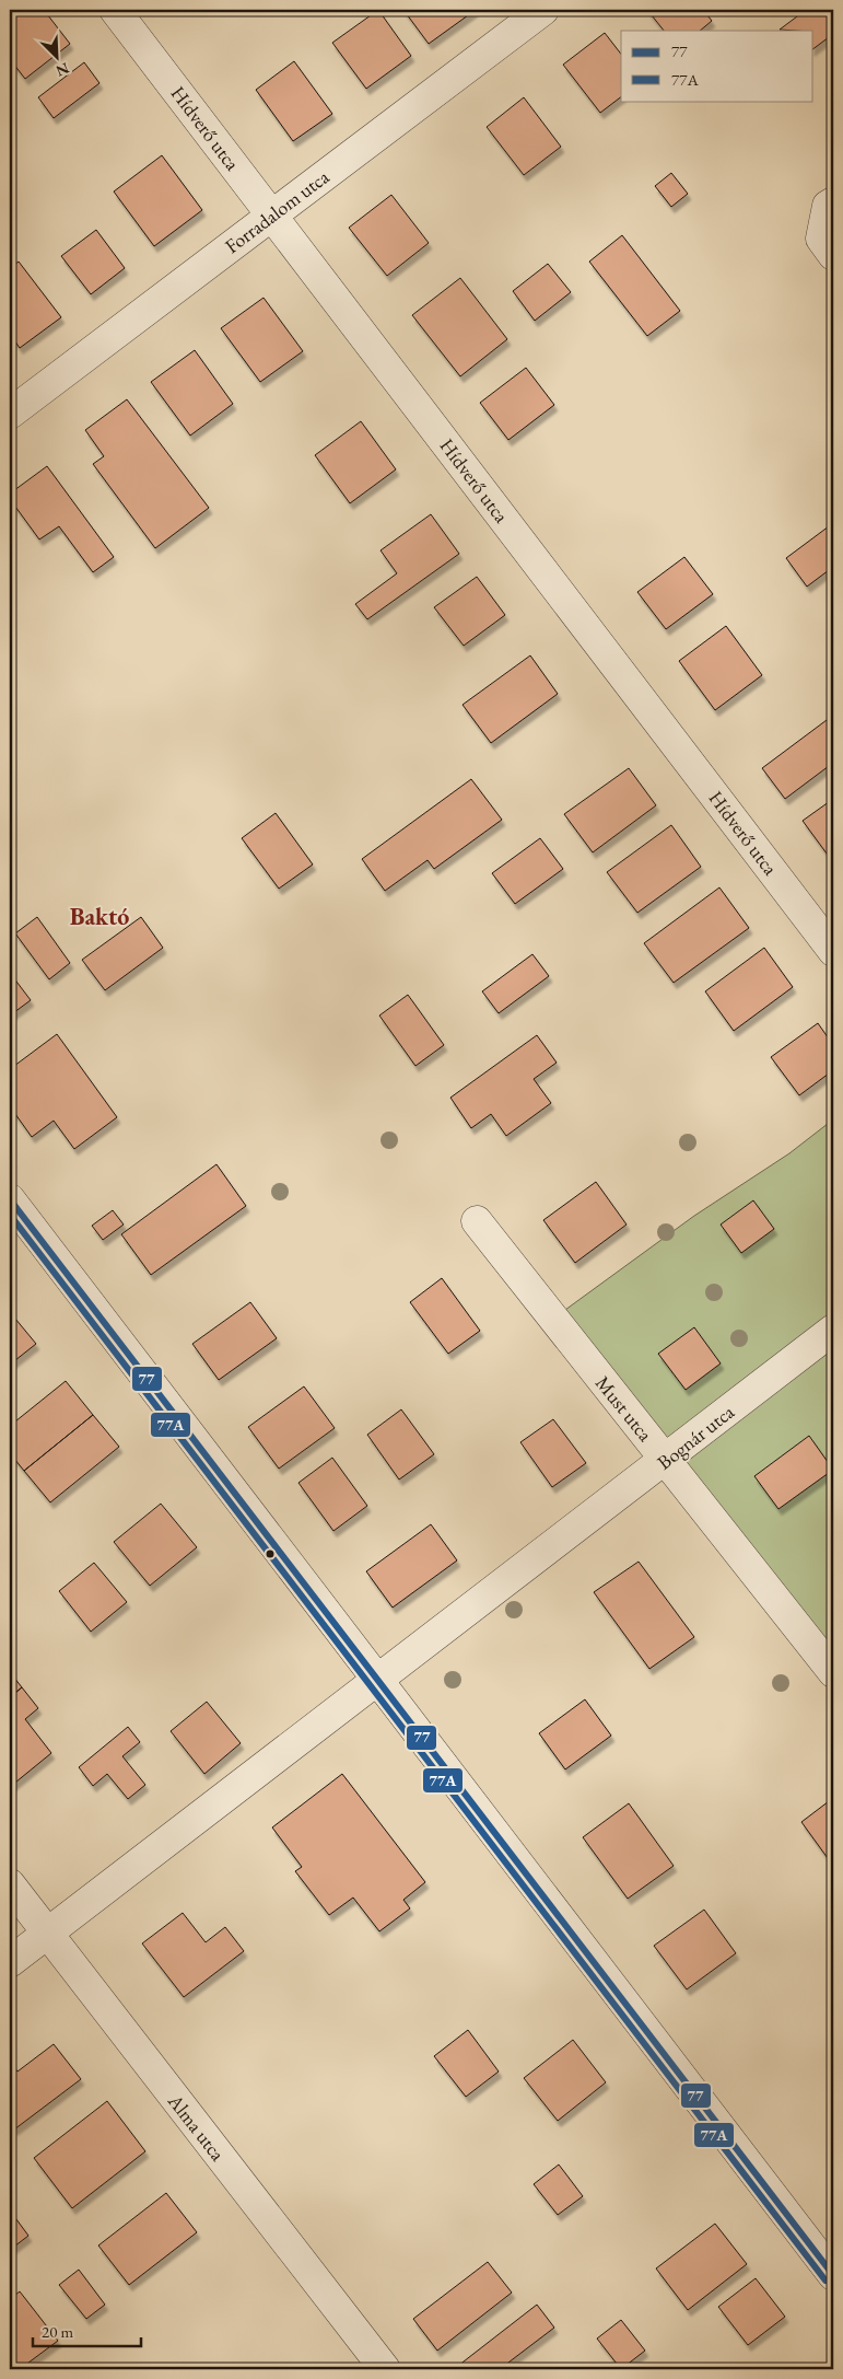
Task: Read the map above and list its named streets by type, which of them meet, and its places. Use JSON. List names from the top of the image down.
{
  "streets": {
    "street": [
      "Hídverő utca",
      "Forradalom utca",
      "Must utca",
      "Bognár utca",
      "Alma utca"
    ]
  },
  "crossings": [
    ["Hídverő utca", "Forradalom utca"],
    ["Must utca", "Bognár utca"],
    ["Bognár utca", "Alma utca"]
  ],
  "districts": ["Baktó"],
  "lines": ["transit line 77", "transit line 77A"],
  "legend": ["77", "77A"],
  "scale_bar": "20 m",
  "north": "bottom right"
}
